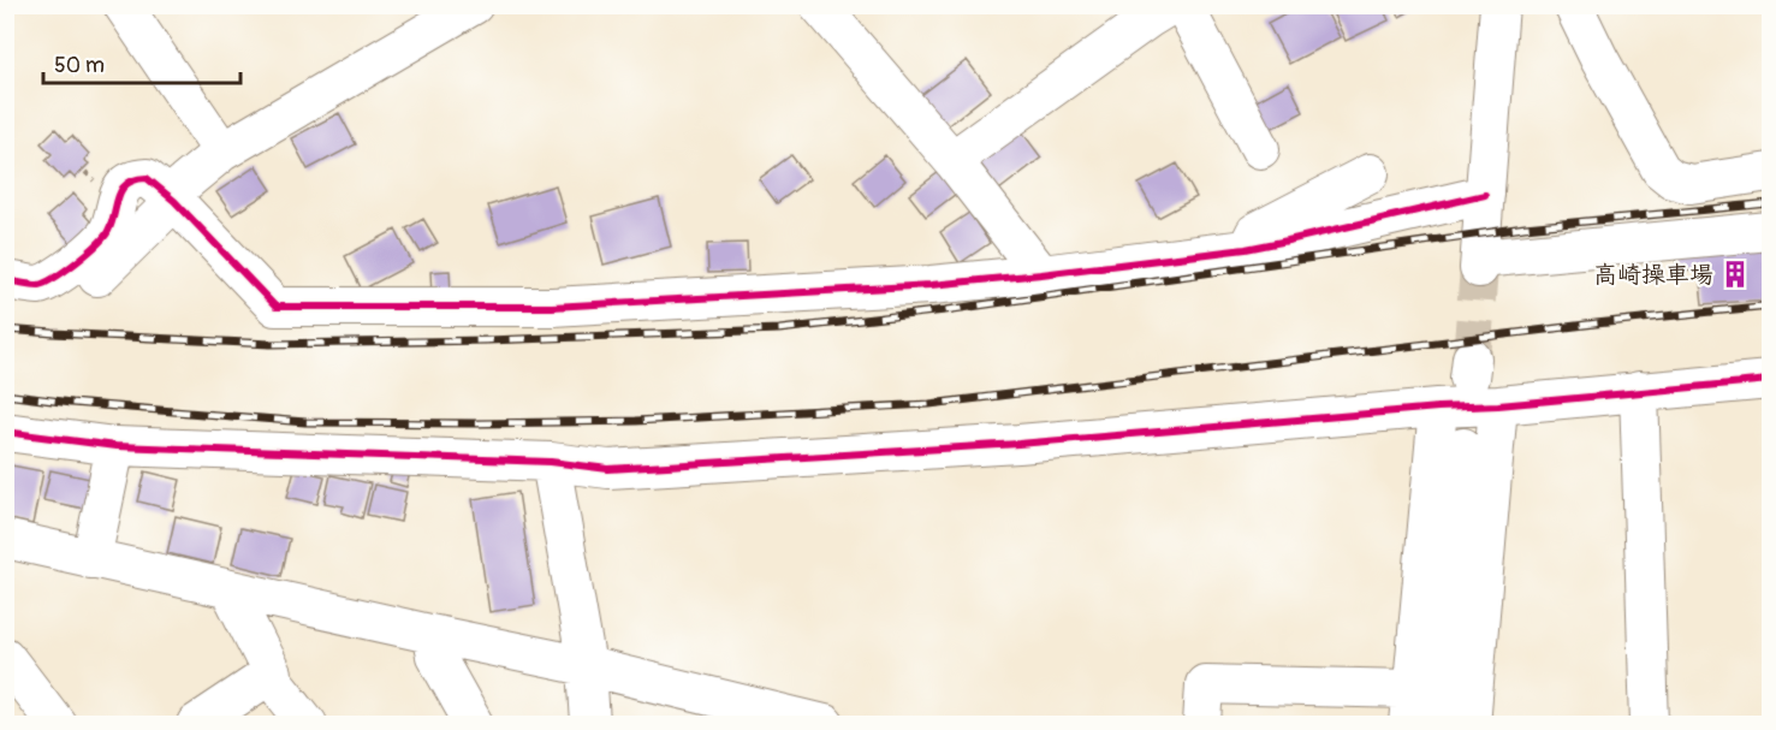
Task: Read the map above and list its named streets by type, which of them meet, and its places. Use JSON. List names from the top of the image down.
{
  "places": {
    "building": ["高崎操車場"]
  },
  "scale_bar": "50 m"
}
